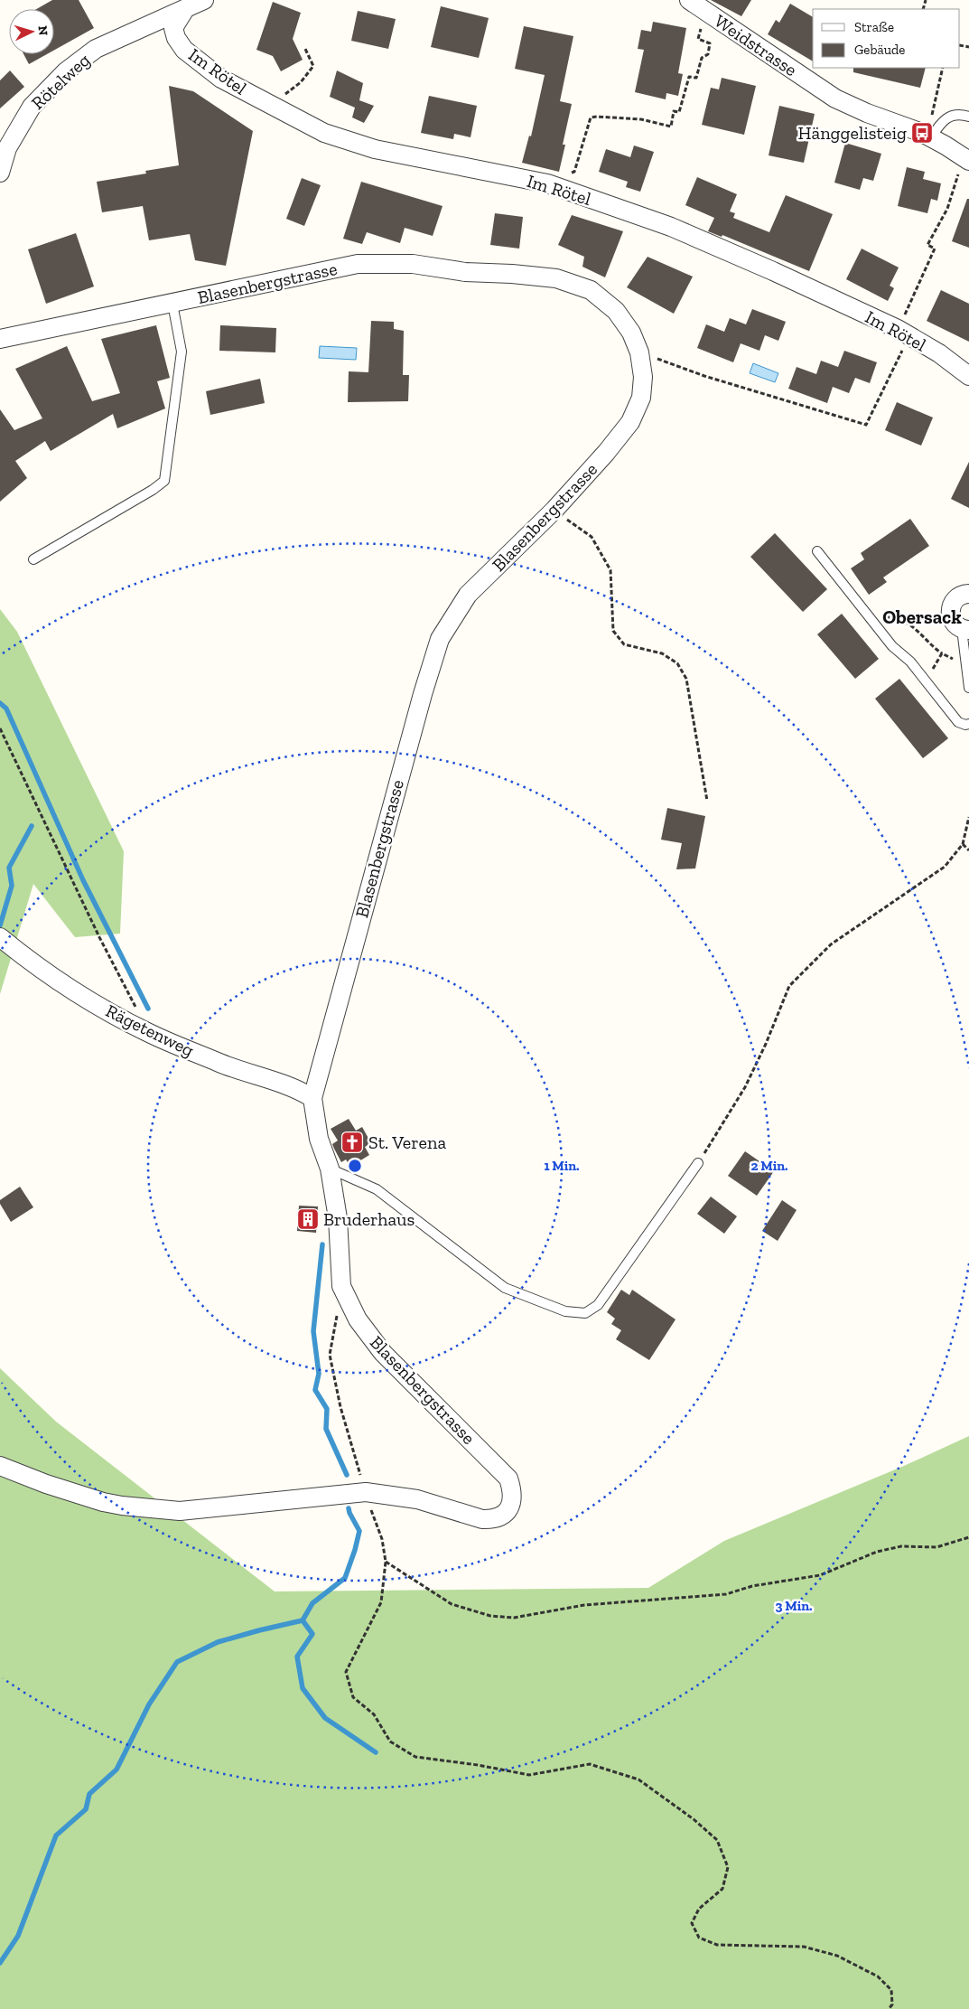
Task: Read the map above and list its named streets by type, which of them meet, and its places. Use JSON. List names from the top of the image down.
{
  "streets": {
    "street": [
      "Weidstrasse",
      "Im Rötel",
      "Rötelweg",
      "Blasenbergstrasse",
      "Rägetenweg"
    ]
  },
  "crossings": [
    ["Im Rötel", "Rötelweg"],
    ["Blasenbergstrasse", "Rägetenweg"]
  ],
  "districts": ["Obersack"],
  "places": {
    "bus stop": ["Hänggelisteig"],
    "church": ["St. Verena"],
    "building": ["Bruderhaus"]
  },
  "legend": ["Straße", "Gebäude"],
  "north": "right",
  "rings": ["1 Min.", "2 Min.", "3 Min."]
}
